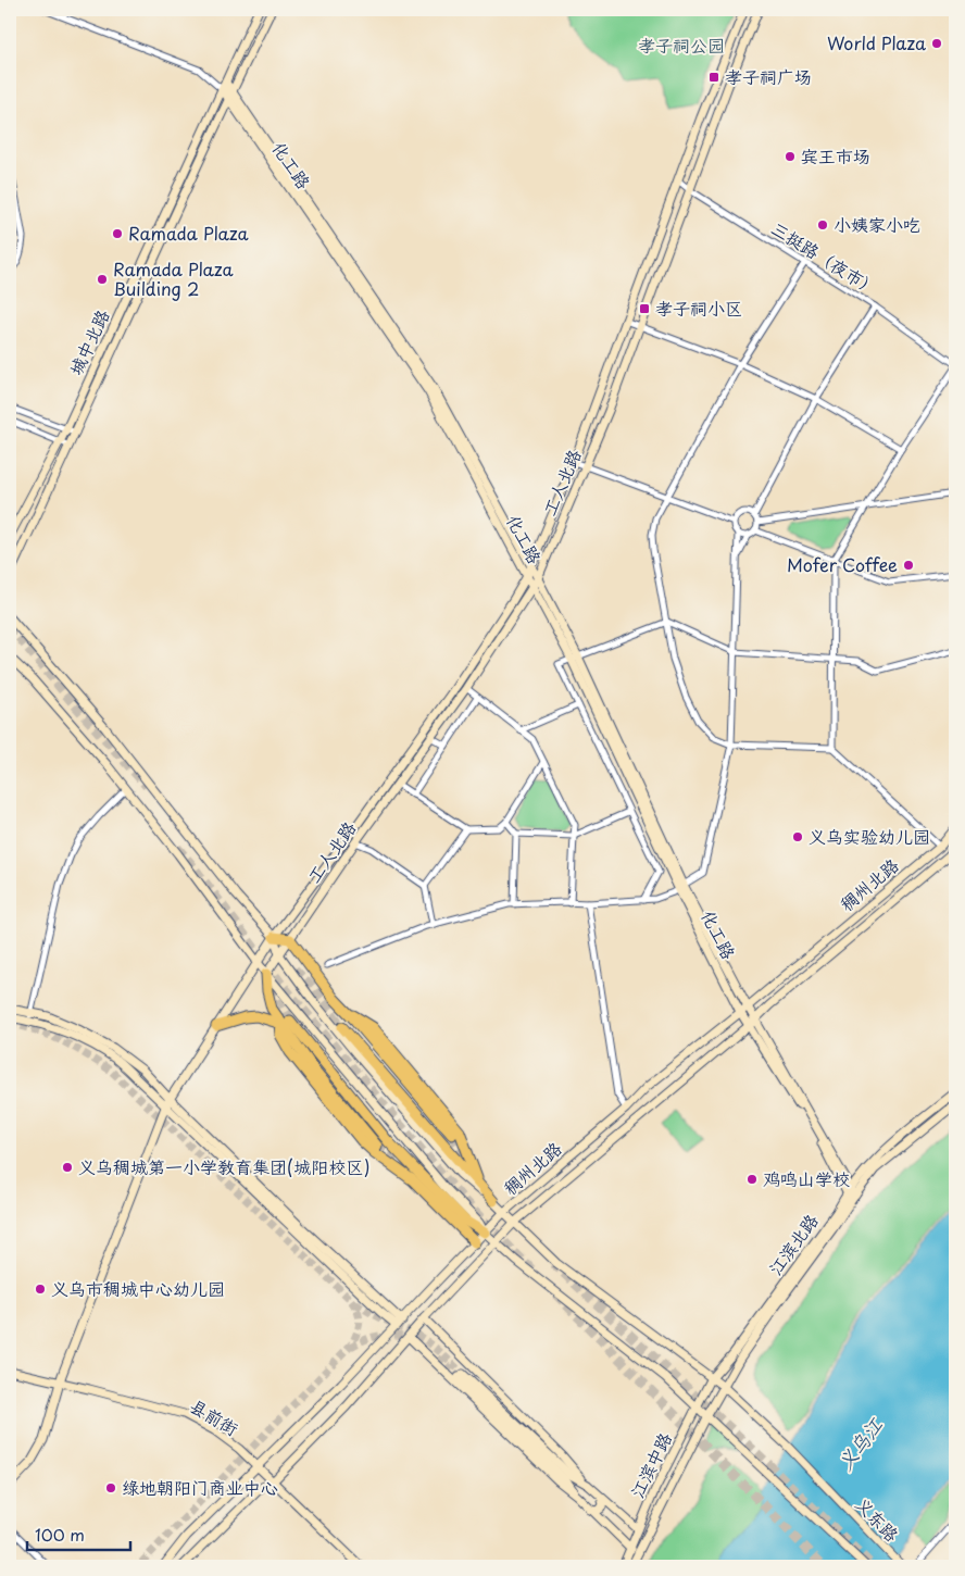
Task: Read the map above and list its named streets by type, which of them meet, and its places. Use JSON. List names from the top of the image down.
{
  "streets": {
    "main road": [
      "化工路",
      "城中北路",
      "工人北路",
      "稠州北路",
      "江滨北路",
      "县前街",
      "江滨中路",
      "义东路"
    ],
    "street": ["三挺路（夜市）"]
  },
  "crossings": [
    ["化工路", "城中北路"],
    ["化工路", "工人北路"],
    ["化工路", "稠州北路"],
    ["化工路", "江滨北路"],
    ["三挺路（夜市）", "工人北路"],
    ["工人北路", "县前街"],
    ["工人北路", "义东路"],
    ["稠州北路", "县前街"],
    ["稠州北路", "义东路"],
    ["江滨北路", "江滨中路"],
    ["江滨北路", "义东路"],
    ["江滨中路", "义东路"]
  ],
  "water": ["义乌江"],
  "parks": ["孝子祠公园"],
  "places": {
    "other": [
      "World Plaza",
      "宾王市场",
      "小姨家小吃",
      "Ramada Plaza",
      "Ramada Plaza Building 2",
      "Mofer Coffee",
      "义乌实验幼儿园",
      "义乌稠城第一小学教育集团(城阳校区)",
      "鸡鸣山学校",
      "义乌市稠城中心幼儿园",
      "绿地朝阳门商业中心"
    ],
    "transit": ["孝子祠广场", "孝子祠小区"]
  },
  "scale_bar": "100 m"
}
